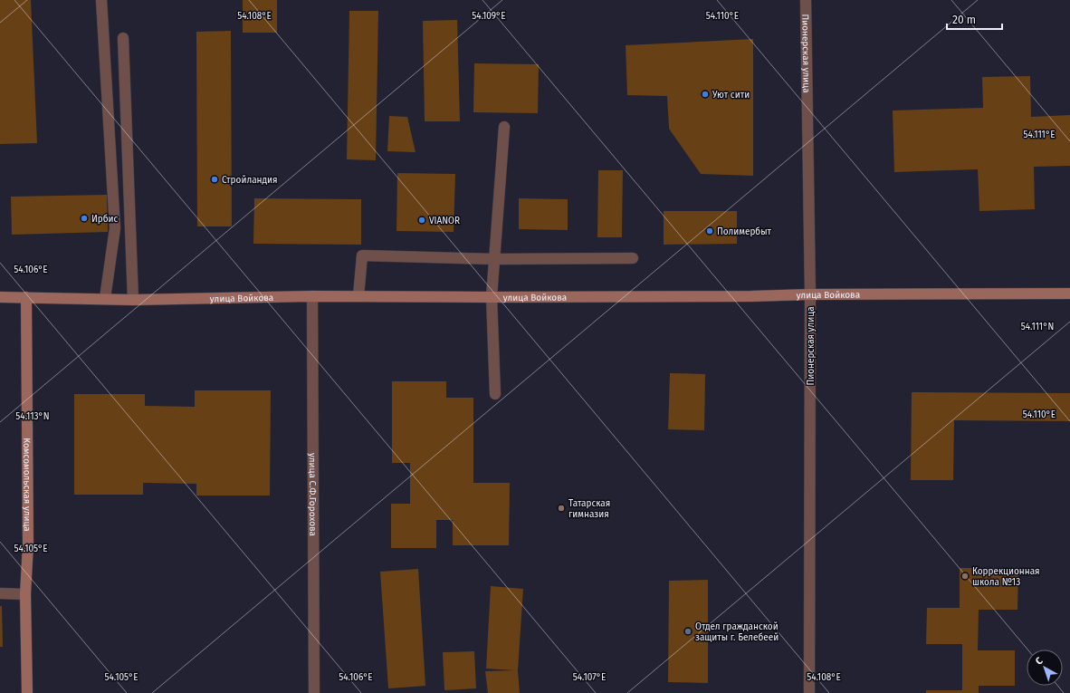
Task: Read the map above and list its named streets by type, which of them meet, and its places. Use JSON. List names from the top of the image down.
{
  "streets": {
    "main road": ["улица Войкова", "Комсомольская улица"],
    "street": ["Пионерская улица", "улица С.Ф.Горохова"]
  },
  "crossings": [
    ["Пионерская улица", "улица Войкова"],
    ["улица Войкова", "Комсомольская улица"],
    ["улица Войкова", "улица С.Ф.Горохова"]
  ],
  "places": [
    "Уют сити",
    "Стройландия",
    "Ирбис",
    "VIANOR",
    "Полимербыт",
    "Татарская гимназия",
    "Коррекционная школа №13",
    "Отдел гражданской защиты г. Белебеей"
  ],
  "scale_bar": "20 m",
  "north": "top left",
  "coordinates": [
    "54.108°E",
    "54.109°E",
    "54.110°E",
    "54.111°E",
    "54.106°E",
    "54.111°N",
    "54.113°N",
    "54.105°E",
    "54.107°E"
  ]
}
